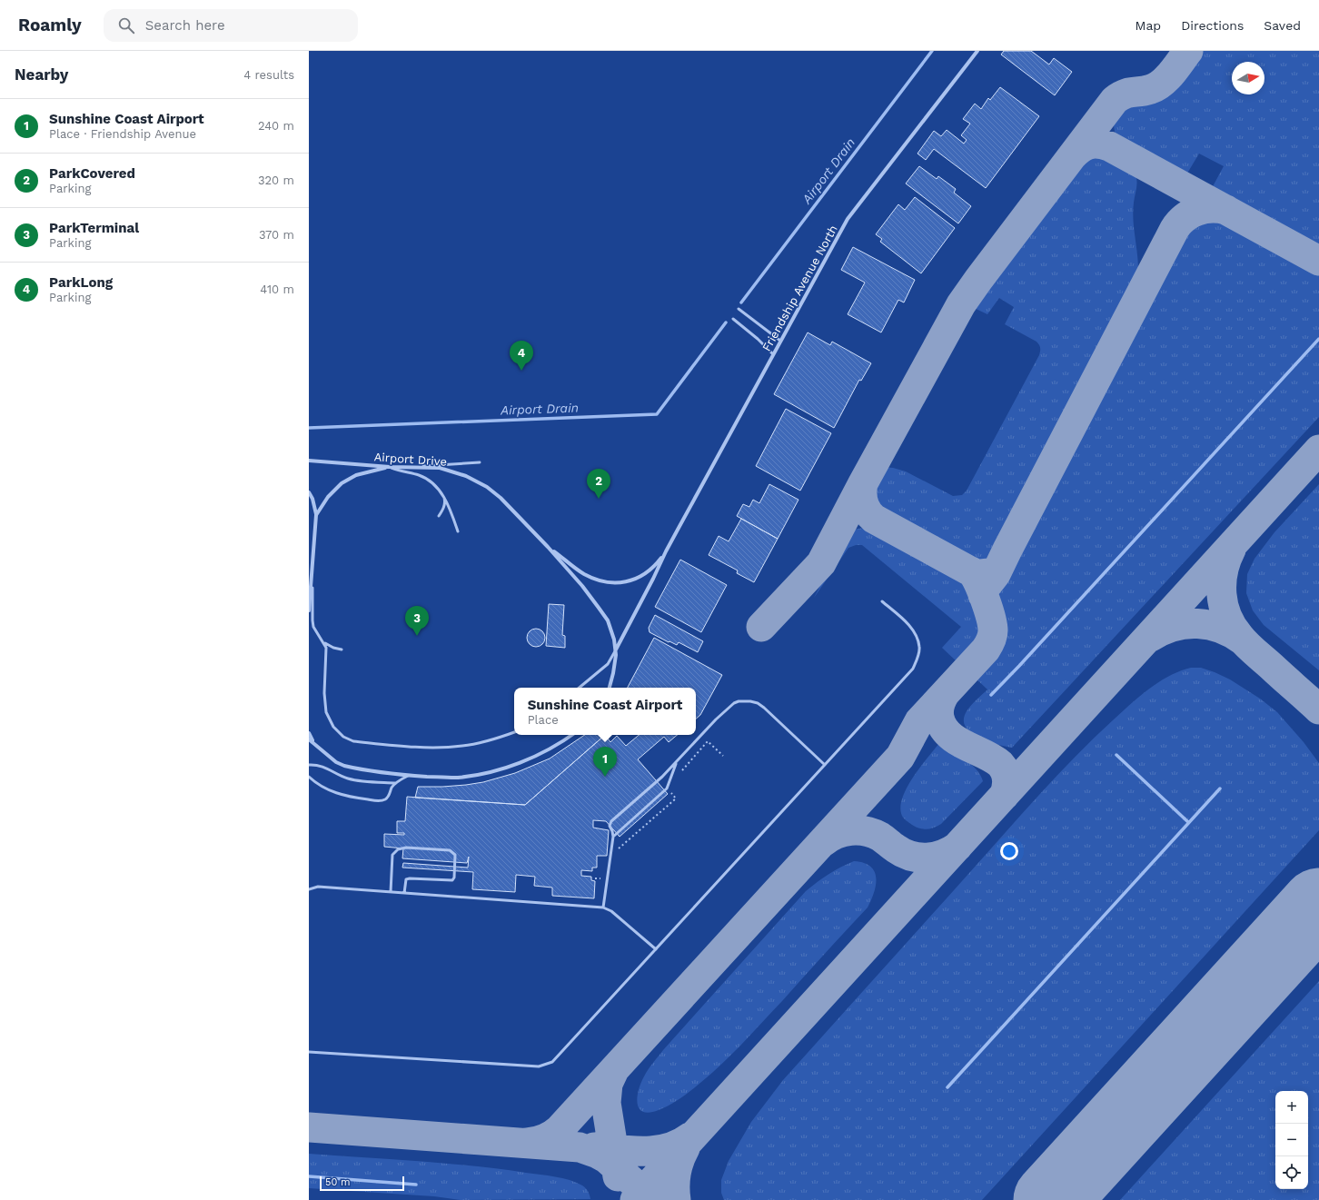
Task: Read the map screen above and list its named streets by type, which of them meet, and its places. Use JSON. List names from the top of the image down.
{
  "streets": {
    "street": ["Friendship Avenue North", "Airport Drive"]
  },
  "crossings": [
    ["Friendship Avenue North", "Airport Drive"]
  ],
  "water": ["Airport Drain"],
  "scale_bar": "50 m",
  "north": "right",
  "page": {
    "header": "Roamly",
    "search": "Search here",
    "nav": ["Map", "Directions", "Saved"],
    "heading": ["Nearby", "4 results"],
    "list": [
      {
        "mark": "1",
        "name": "Sunshine Coast Airport",
        "note": "Place · Friendship Avenue",
        "value": "240 m"
      },
      {
        "mark": "2",
        "name": "ParkCovered",
        "note": "Parking",
        "value": "320 m"
      },
      {
        "mark": "3",
        "name": "ParkTerminal",
        "note": "Parking",
        "value": "370 m"
      },
      {
        "mark": "4",
        "name": "ParkLong",
        "note": "Parking",
        "value": "410 m"
      }
    ],
    "pins": [
      "4",
      "2",
      "3",
      "1"
    ],
    "popup": ["Sunshine Coast Airport", "Place"],
    "map_buttons": ["+", "−"],
    "scale": "50 m"
  }
}
